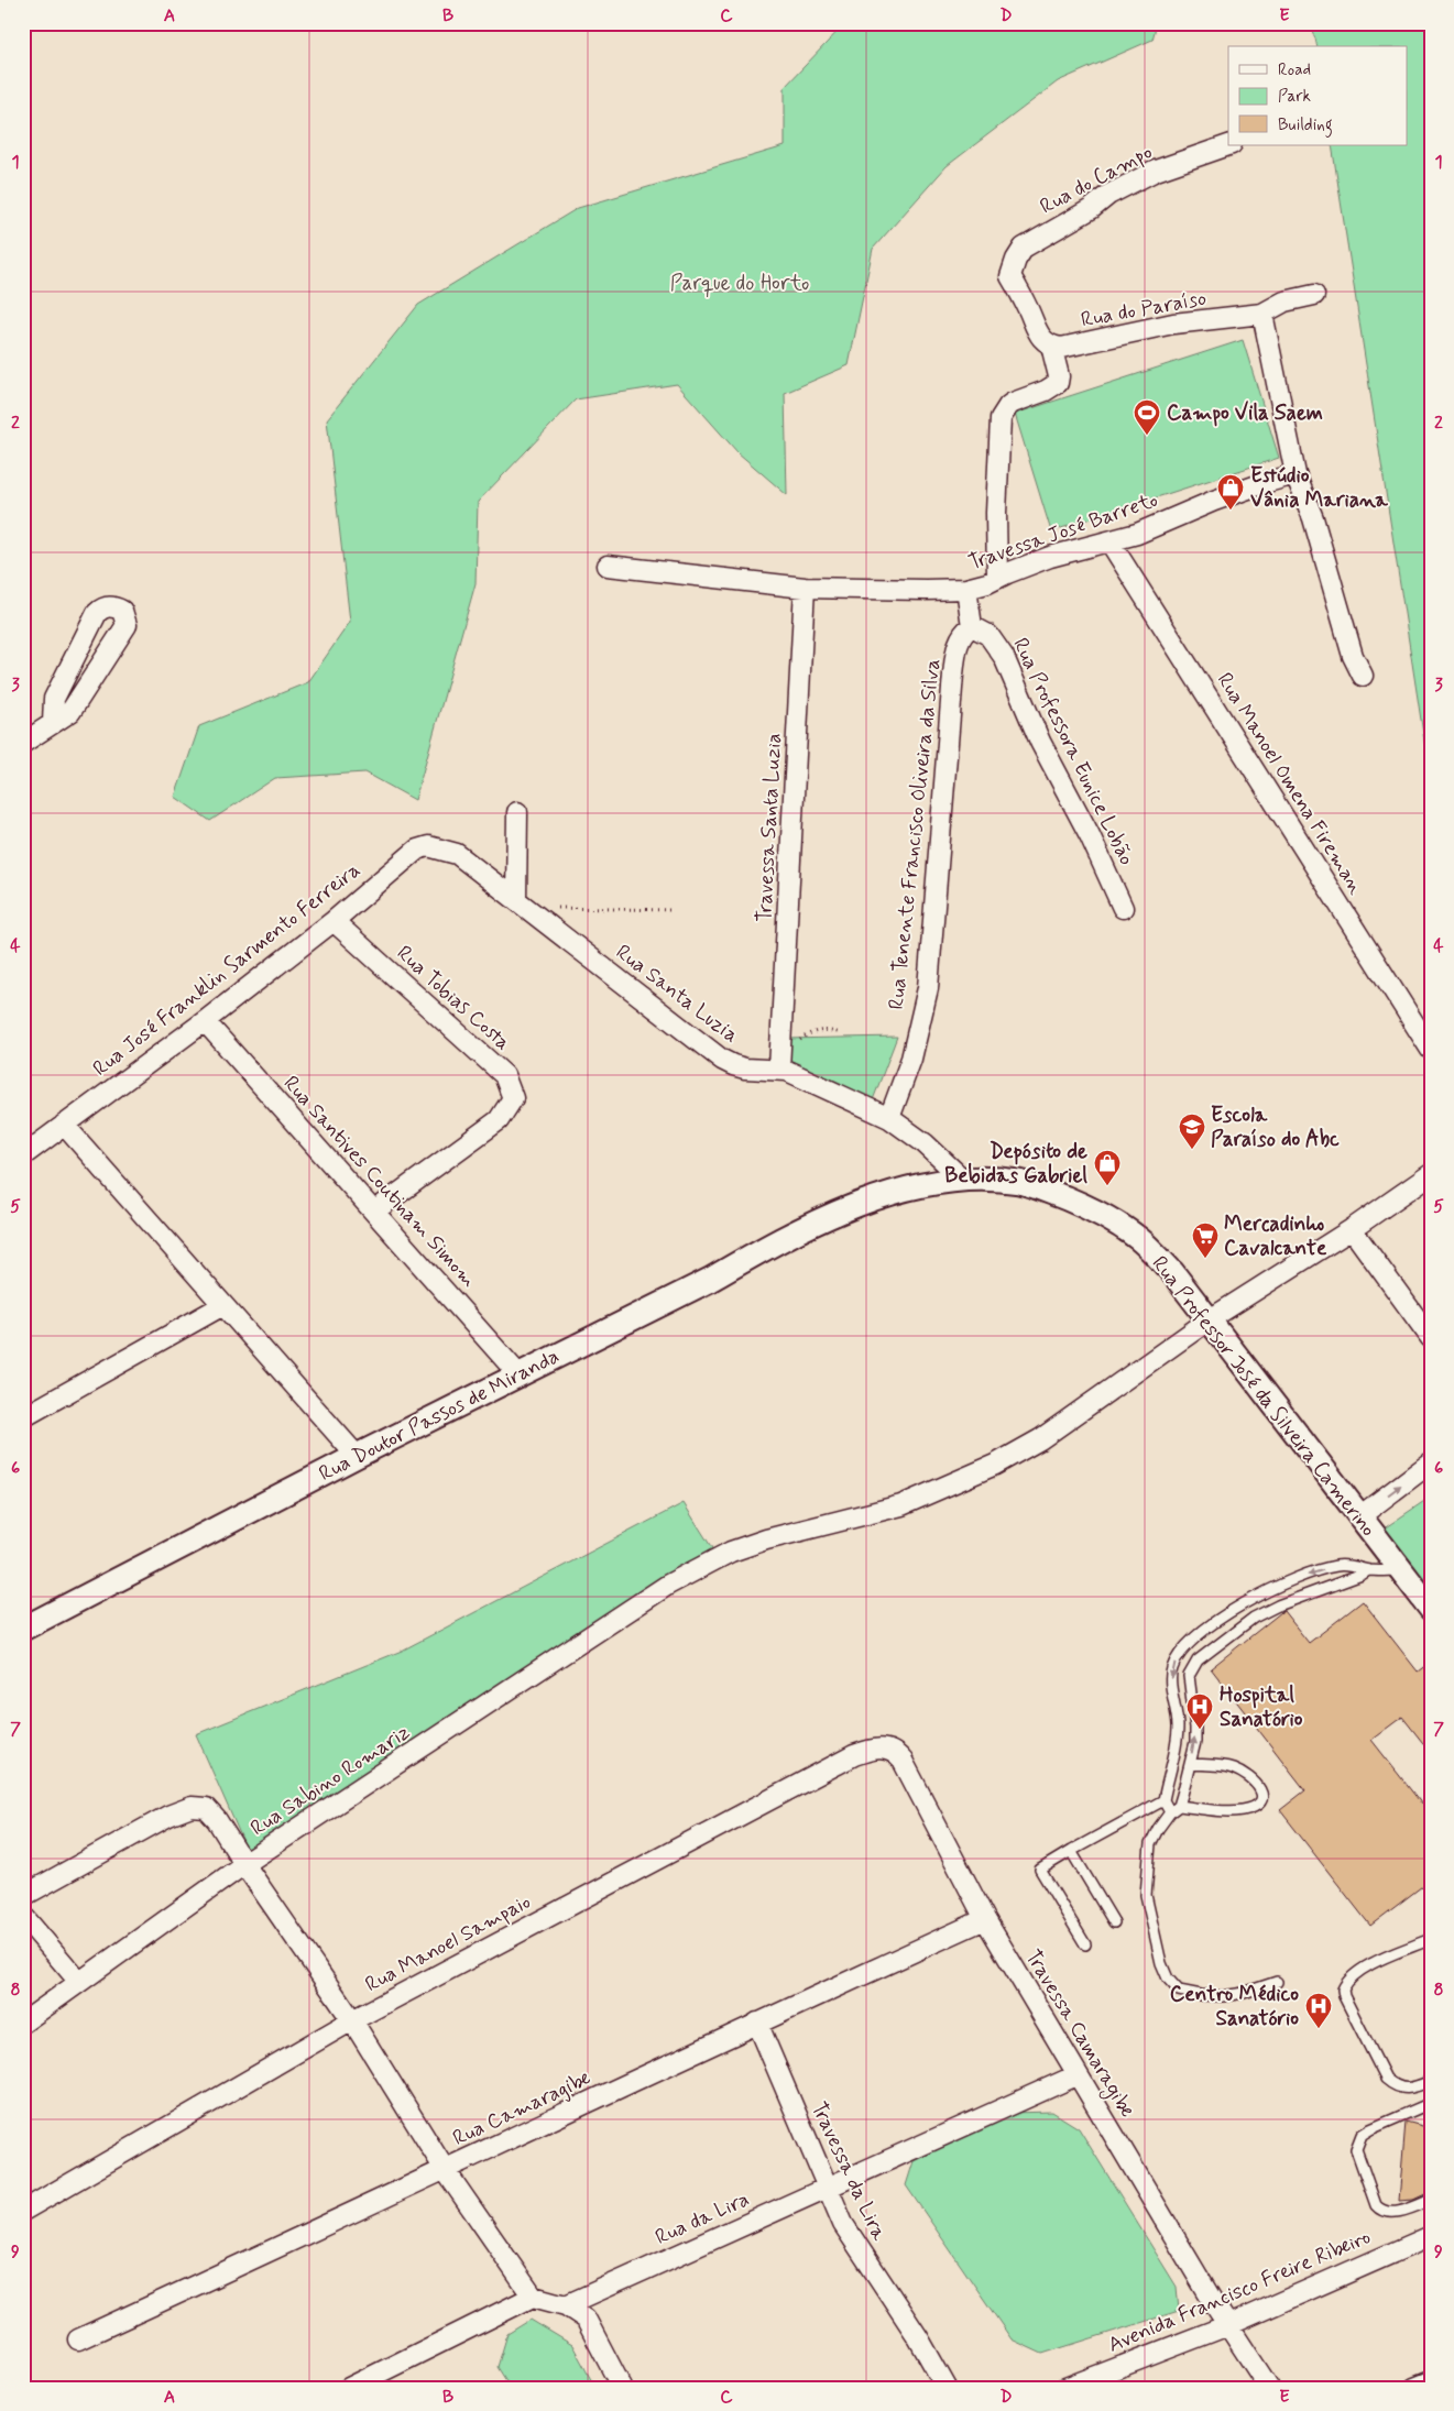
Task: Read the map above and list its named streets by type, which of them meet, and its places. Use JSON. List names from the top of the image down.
{
  "streets": {
    "street": [
      "Rua do Campo",
      "Rua do Paraíso",
      "Travessa José Barreto",
      "Rua Professora Eunice Lobão",
      "Rua Manoel Omena Fireman",
      "Travessa Santa Luzia",
      "Rua Tenente Francisco Oliveira da Silva",
      "Rua José Franklin Sarmento Ferreira",
      "Rua Santa Luzia",
      "Rua Tobias Costa",
      "Rua Santives Coutinam Simom",
      "Rua Professor José da Silveira Camerino",
      "Rua Doutor Passos de Miranda",
      "Rua Sabino Romariz",
      "Rua Manoel Sampaio",
      "Travessa Camaragibe",
      "Rua Camaragibe",
      "Travessa da Lira",
      "Rua da Lira",
      "Avenida Francisco Freire Ribeiro"
    ]
  },
  "crossings": [
    ["Rua do Campo", "Rua do Paraíso"],
    ["Travessa José Barreto", "Rua Manoel Omena Fireman"],
    ["Travessa José Barreto", "Travessa Santa Luzia"],
    ["Rua Professora Eunice Lobão", "Rua Tenente Francisco Oliveira da Silva"],
    ["Travessa Santa Luzia", "Rua Santa Luzia"],
    ["Rua Tenente Francisco Oliveira da Silva", "Rua Santa Luzia"],
    ["Rua José Franklin Sarmento Ferreira", "Rua Santa Luzia"],
    ["Rua José Franklin Sarmento Ferreira", "Rua Tobias Costa"],
    ["Rua José Franklin Sarmento Ferreira", "Rua Santives Coutinam Simom"],
    ["Rua Santa Luzia", "Rua Professor José da Silveira Camerino"],
    ["Rua Tobias Costa", "Rua Santives Coutinam Simom"],
    ["Rua Santives Coutinam Simom", "Rua Doutor Passos de Miranda"],
    ["Rua Professor José da Silveira Camerino", "Rua Doutor Passos de Miranda"],
    ["Rua Professor José da Silveira Camerino", "Rua Sabino Romariz"],
    ["Rua Manoel Sampaio", "Travessa Camaragibe"],
    ["Travessa Camaragibe", "Rua Camaragibe"],
    ["Travessa Camaragibe", "Rua da Lira"],
    ["Travessa Camaragibe", "Avenida Francisco Freire Ribeiro"],
    ["Rua Camaragibe", "Travessa da Lira"],
    ["Travessa da Lira", "Rua da Lira"]
  ],
  "parks": ["Parque do Horto"],
  "places": {
    "sports": ["Campo Vila Saem"],
    "shop": ["Estúdio Vânia Mariana", "Depósito de Bebidas Gabriel"],
    "school or university": ["Escola Paraíso do Abc"],
    "supermarket": ["Mercadinho Cavalcante"],
    "hospital": ["Hospital Sanatório", "Centro Médico Sanatório"]
  },
  "legend": ["Road", "Park", "Building"],
  "grid": {
    "columns": [
      "A",
      "B",
      "C",
      "D",
      "E"
    ],
    "rows": [
      "1",
      "2",
      "3",
      "4",
      "5",
      "6",
      "7",
      "8",
      "9"
    ]
  }
}
